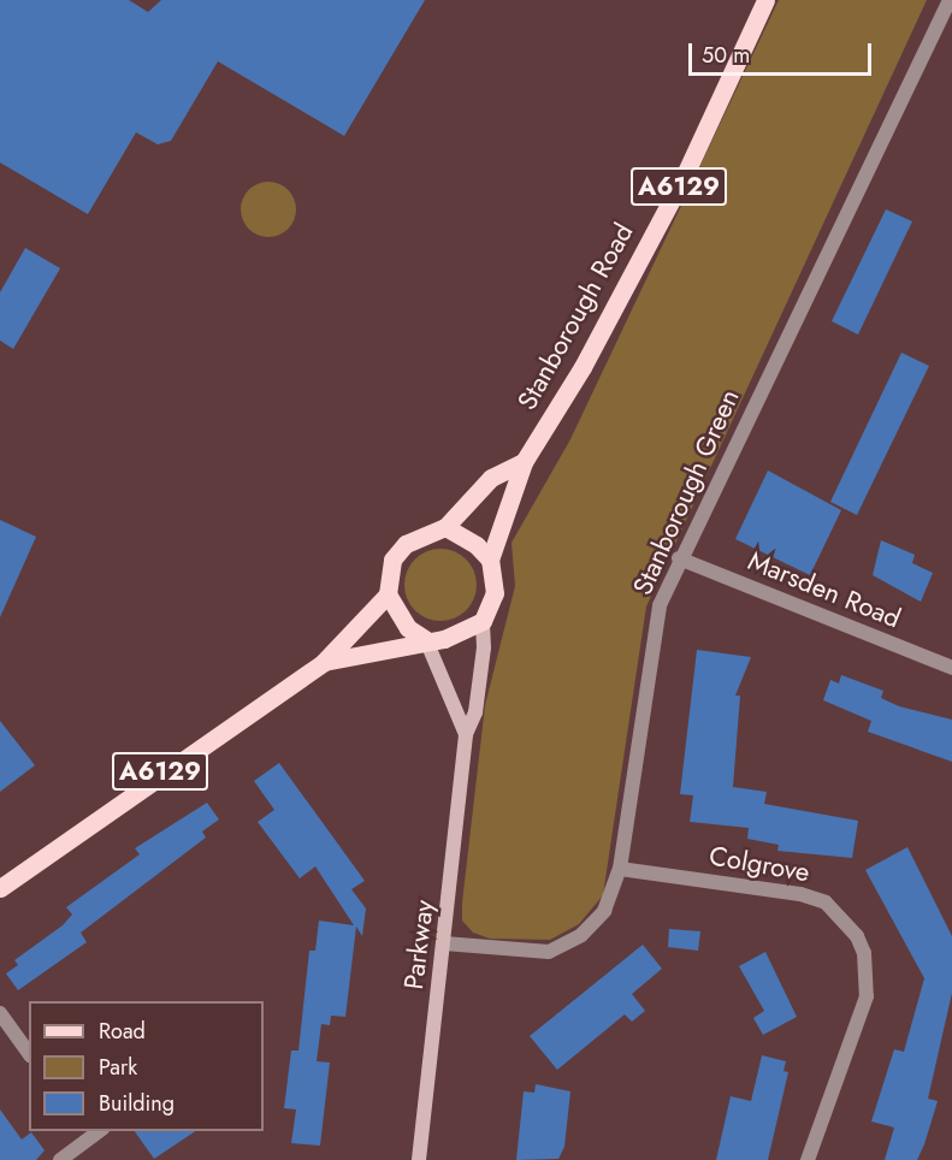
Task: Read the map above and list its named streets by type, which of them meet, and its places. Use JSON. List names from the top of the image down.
{
  "streets": {
    "main road": ["A6129", "Stanborough Road"],
    "street": [
      "Stanborough Green",
      "Marsden Road",
      "Colgrove",
      "Parkway"
    ]
  },
  "crossings": [
    ["A6129", "Stanborough Road"],
    ["A6129", "Parkway"],
    ["Stanborough Road", "Parkway"],
    ["Stanborough Green", "Marsden Road"],
    ["Stanborough Green", "Colgrove"],
    ["Stanborough Green", "Parkway"]
  ],
  "legend": ["Road", "Park", "Building"],
  "scale_bar": "50 m"
}
